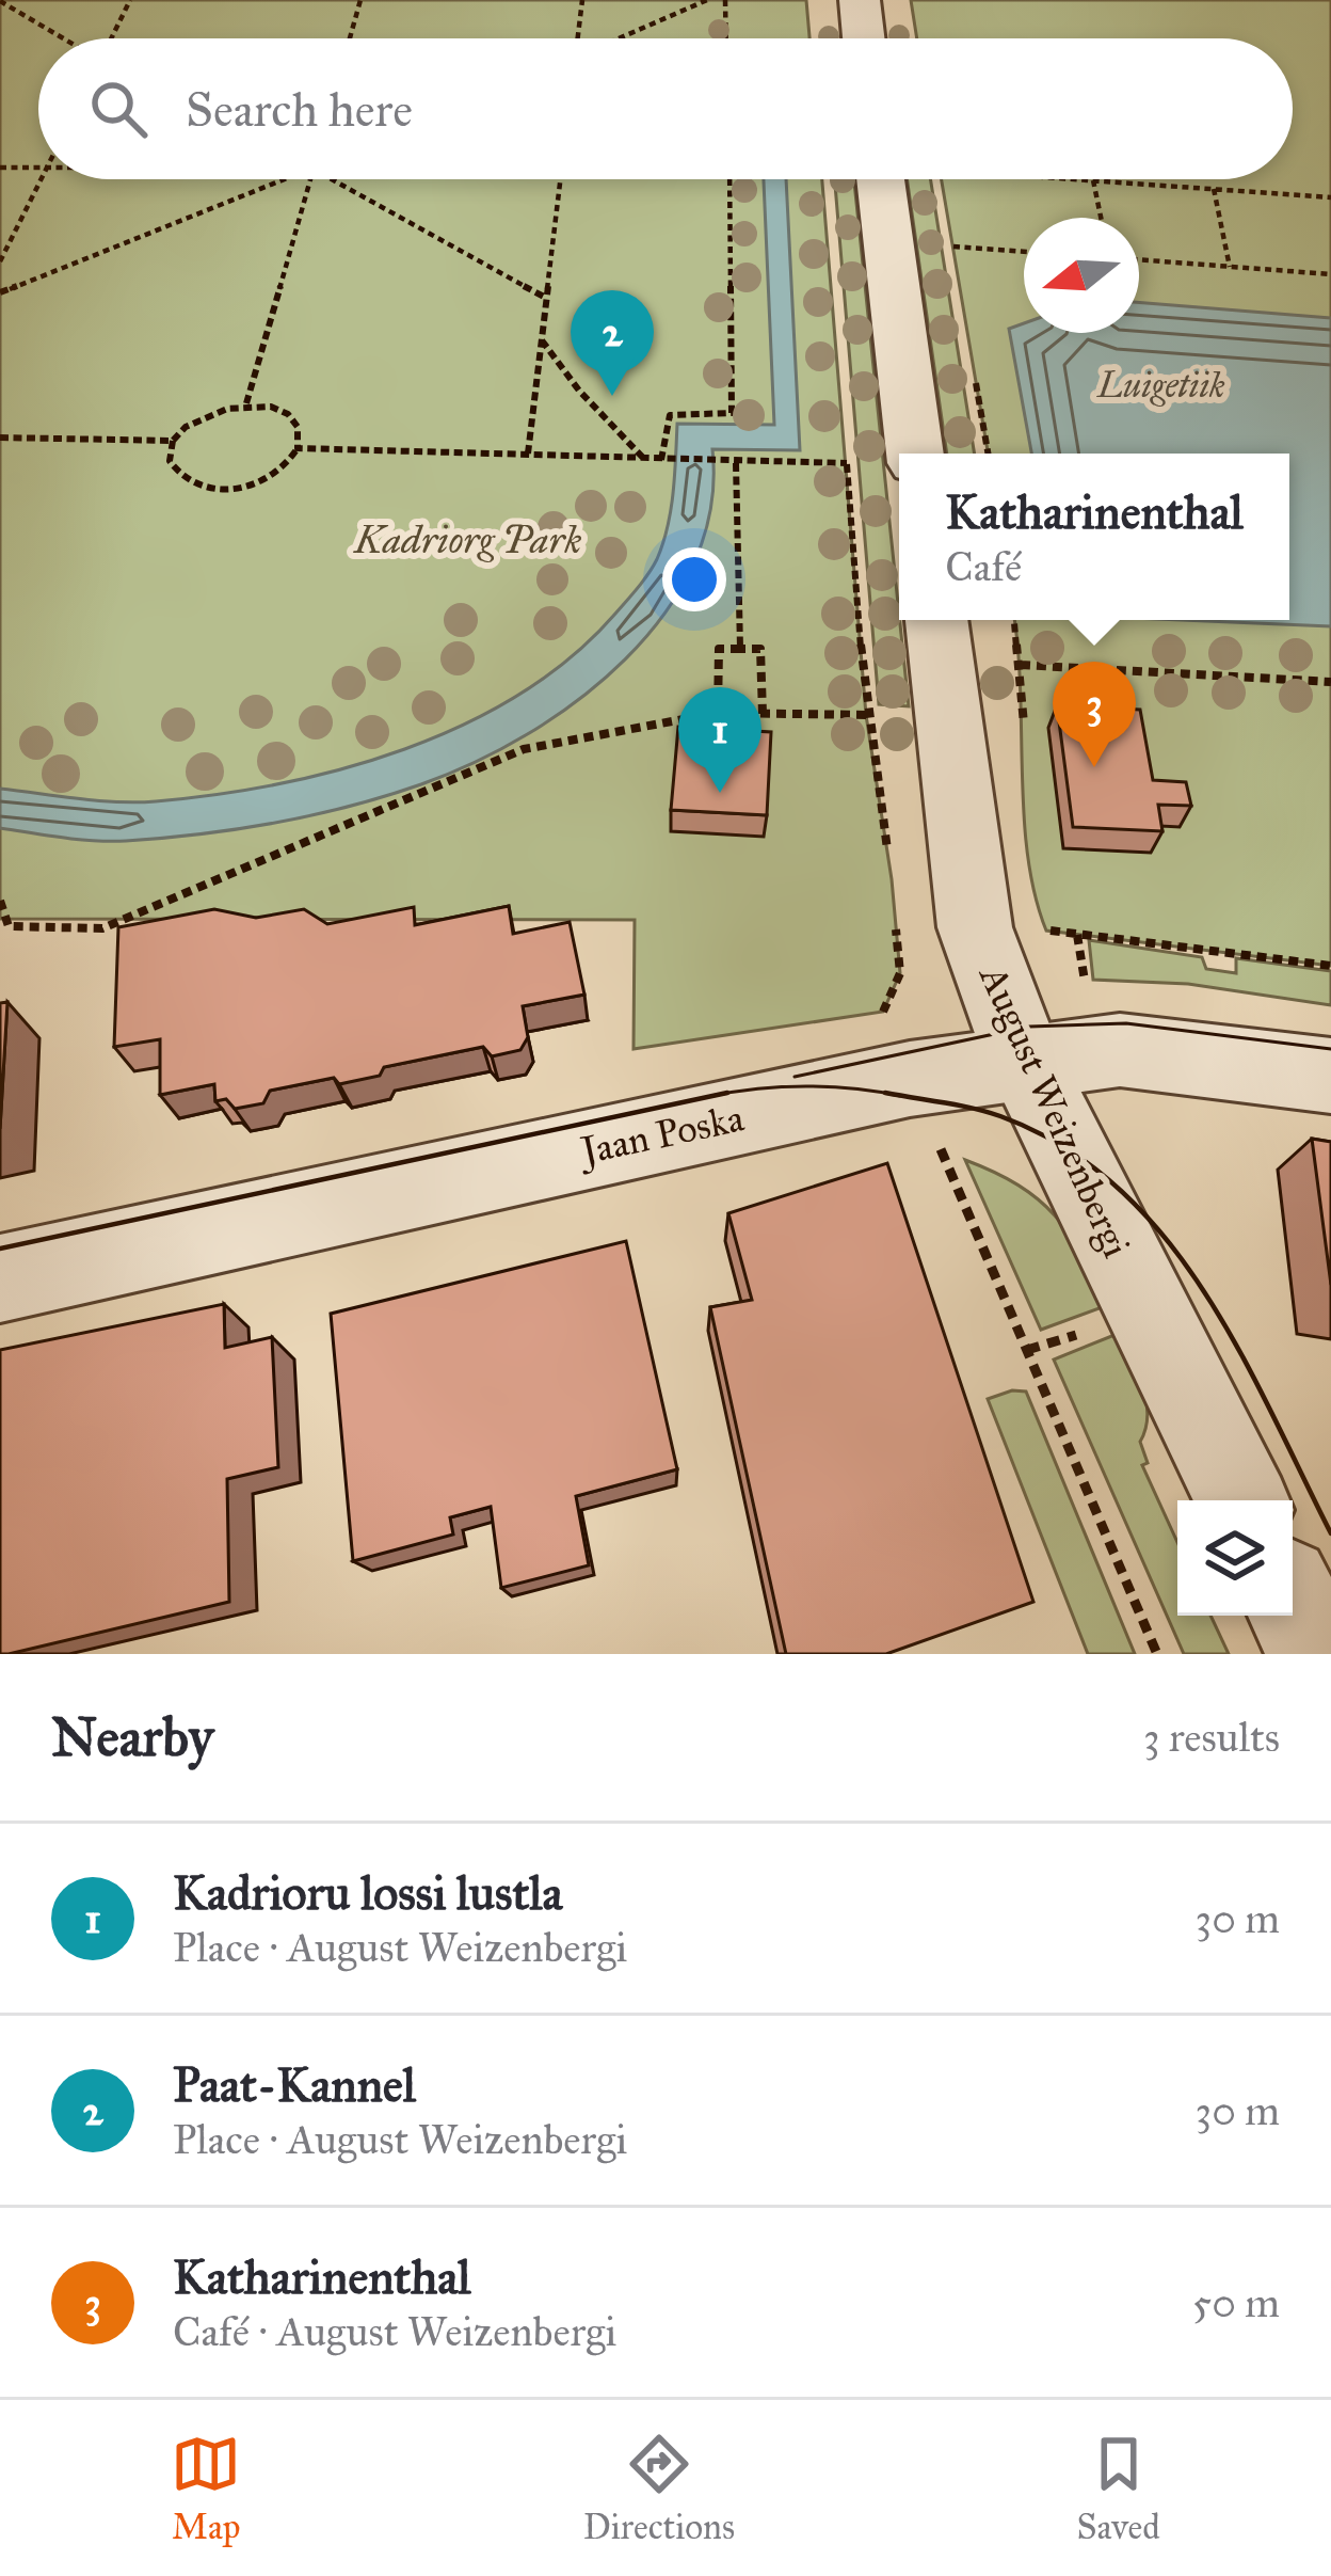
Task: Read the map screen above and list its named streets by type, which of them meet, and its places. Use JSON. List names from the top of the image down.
{
  "streets": {
    "street": ["August Weizenbergi", "Jaan Poska"]
  },
  "crossings": [
    ["August Weizenbergi", "Jaan Poska"]
  ],
  "water": ["Luigetiik"],
  "parks": ["Kadriorg Park"],
  "north": "left",
  "page": {
    "search": "Search here",
    "pins": ["2", "3", "1"],
    "popup": ["Katharinenthal", "Café"],
    "heading": ["Nearby", "3 results"],
    "list": [
      {
        "mark": "1",
        "name": "Kadrioru lossi lustla",
        "note": "Place · August Weizenbergi",
        "value": "30 m"
      },
      {
        "mark": "2",
        "name": "Paat-Kannel",
        "note": "Place · August Weizenbergi",
        "value": "30 m"
      },
      {
        "mark": "3",
        "name": "Katharinenthal",
        "note": "Café · August Weizenbergi",
        "value": "50 m"
      }
    ],
    "nav": ["Map", "Directions", "Saved"]
  }
}
